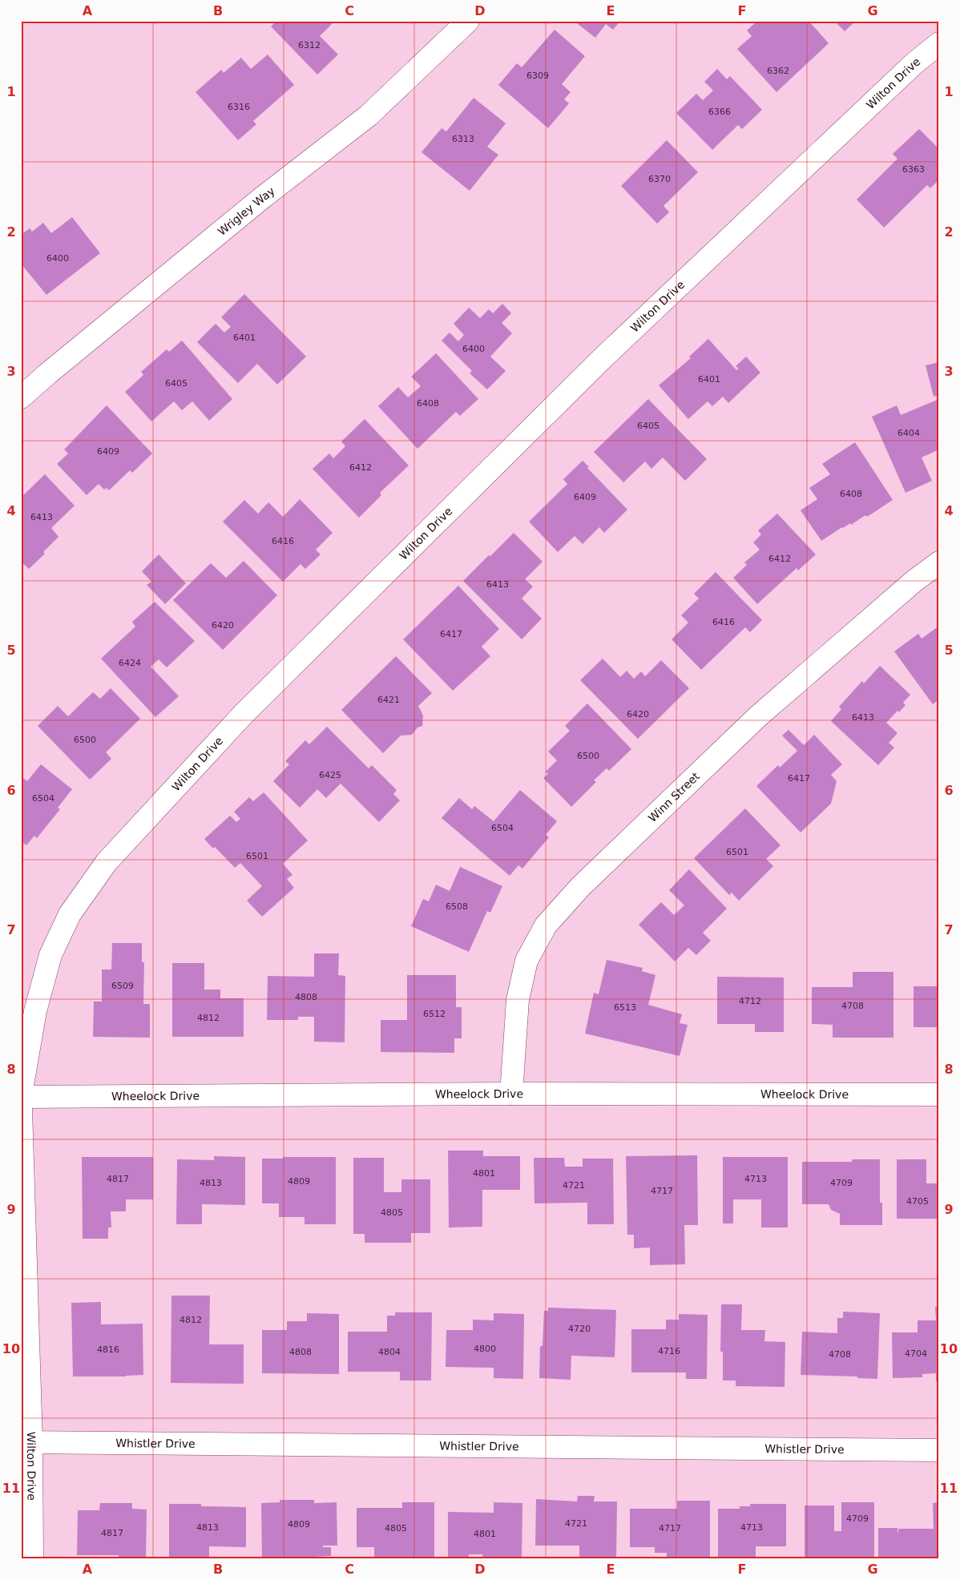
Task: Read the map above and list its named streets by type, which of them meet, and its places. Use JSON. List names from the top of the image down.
{
  "streets": {
    "street": [
      "Wilton Drive",
      "Wrigley Way",
      "Winn Street",
      "Wheelock Drive",
      "Whistler Drive"
    ]
  },
  "crossings": [
    ["Wilton Drive", "Wheelock Drive"],
    ["Wilton Drive", "Whistler Drive"],
    ["Winn Street", "Wheelock Drive"]
  ],
  "house_numbers": [
    "6312",
    "6362",
    "6309",
    "6316",
    "6366",
    "6313",
    "6363",
    "6370",
    "6400",
    "6401",
    "6400",
    "6401",
    "6405",
    "6408",
    "6405",
    "6404",
    "6409",
    "6412",
    "6408",
    "6409",
    "6413",
    "6416",
    "6412",
    "6413",
    "6416",
    "6420",
    "6417",
    "6424",
    "6421",
    "6420",
    "6413",
    "6500",
    "6500",
    "6425",
    "6417",
    "6504",
    "6504",
    "6501",
    "6501",
    "6508",
    "6509",
    "4808",
    "4712",
    "4708",
    "6513",
    "6512",
    "4812",
    "4801",
    "4817",
    "4713",
    "4809",
    "4813",
    "4709",
    "4721",
    "4717",
    "4705",
    "4805",
    "4812",
    "4720",
    "4800",
    "4816",
    "4716",
    "4808",
    "4804",
    "4704",
    "4708",
    "4709",
    "4721",
    "4809",
    "4813",
    "4713",
    "4805",
    "4717",
    "4817",
    "4801"
  ],
  "grid": {
    "columns": [
      "A",
      "B",
      "C",
      "D",
      "E",
      "F",
      "G"
    ],
    "rows": [
      "1",
      "2",
      "3",
      "4",
      "5",
      "6",
      "7",
      "8",
      "9",
      "10",
      "11"
    ]
  }
}
